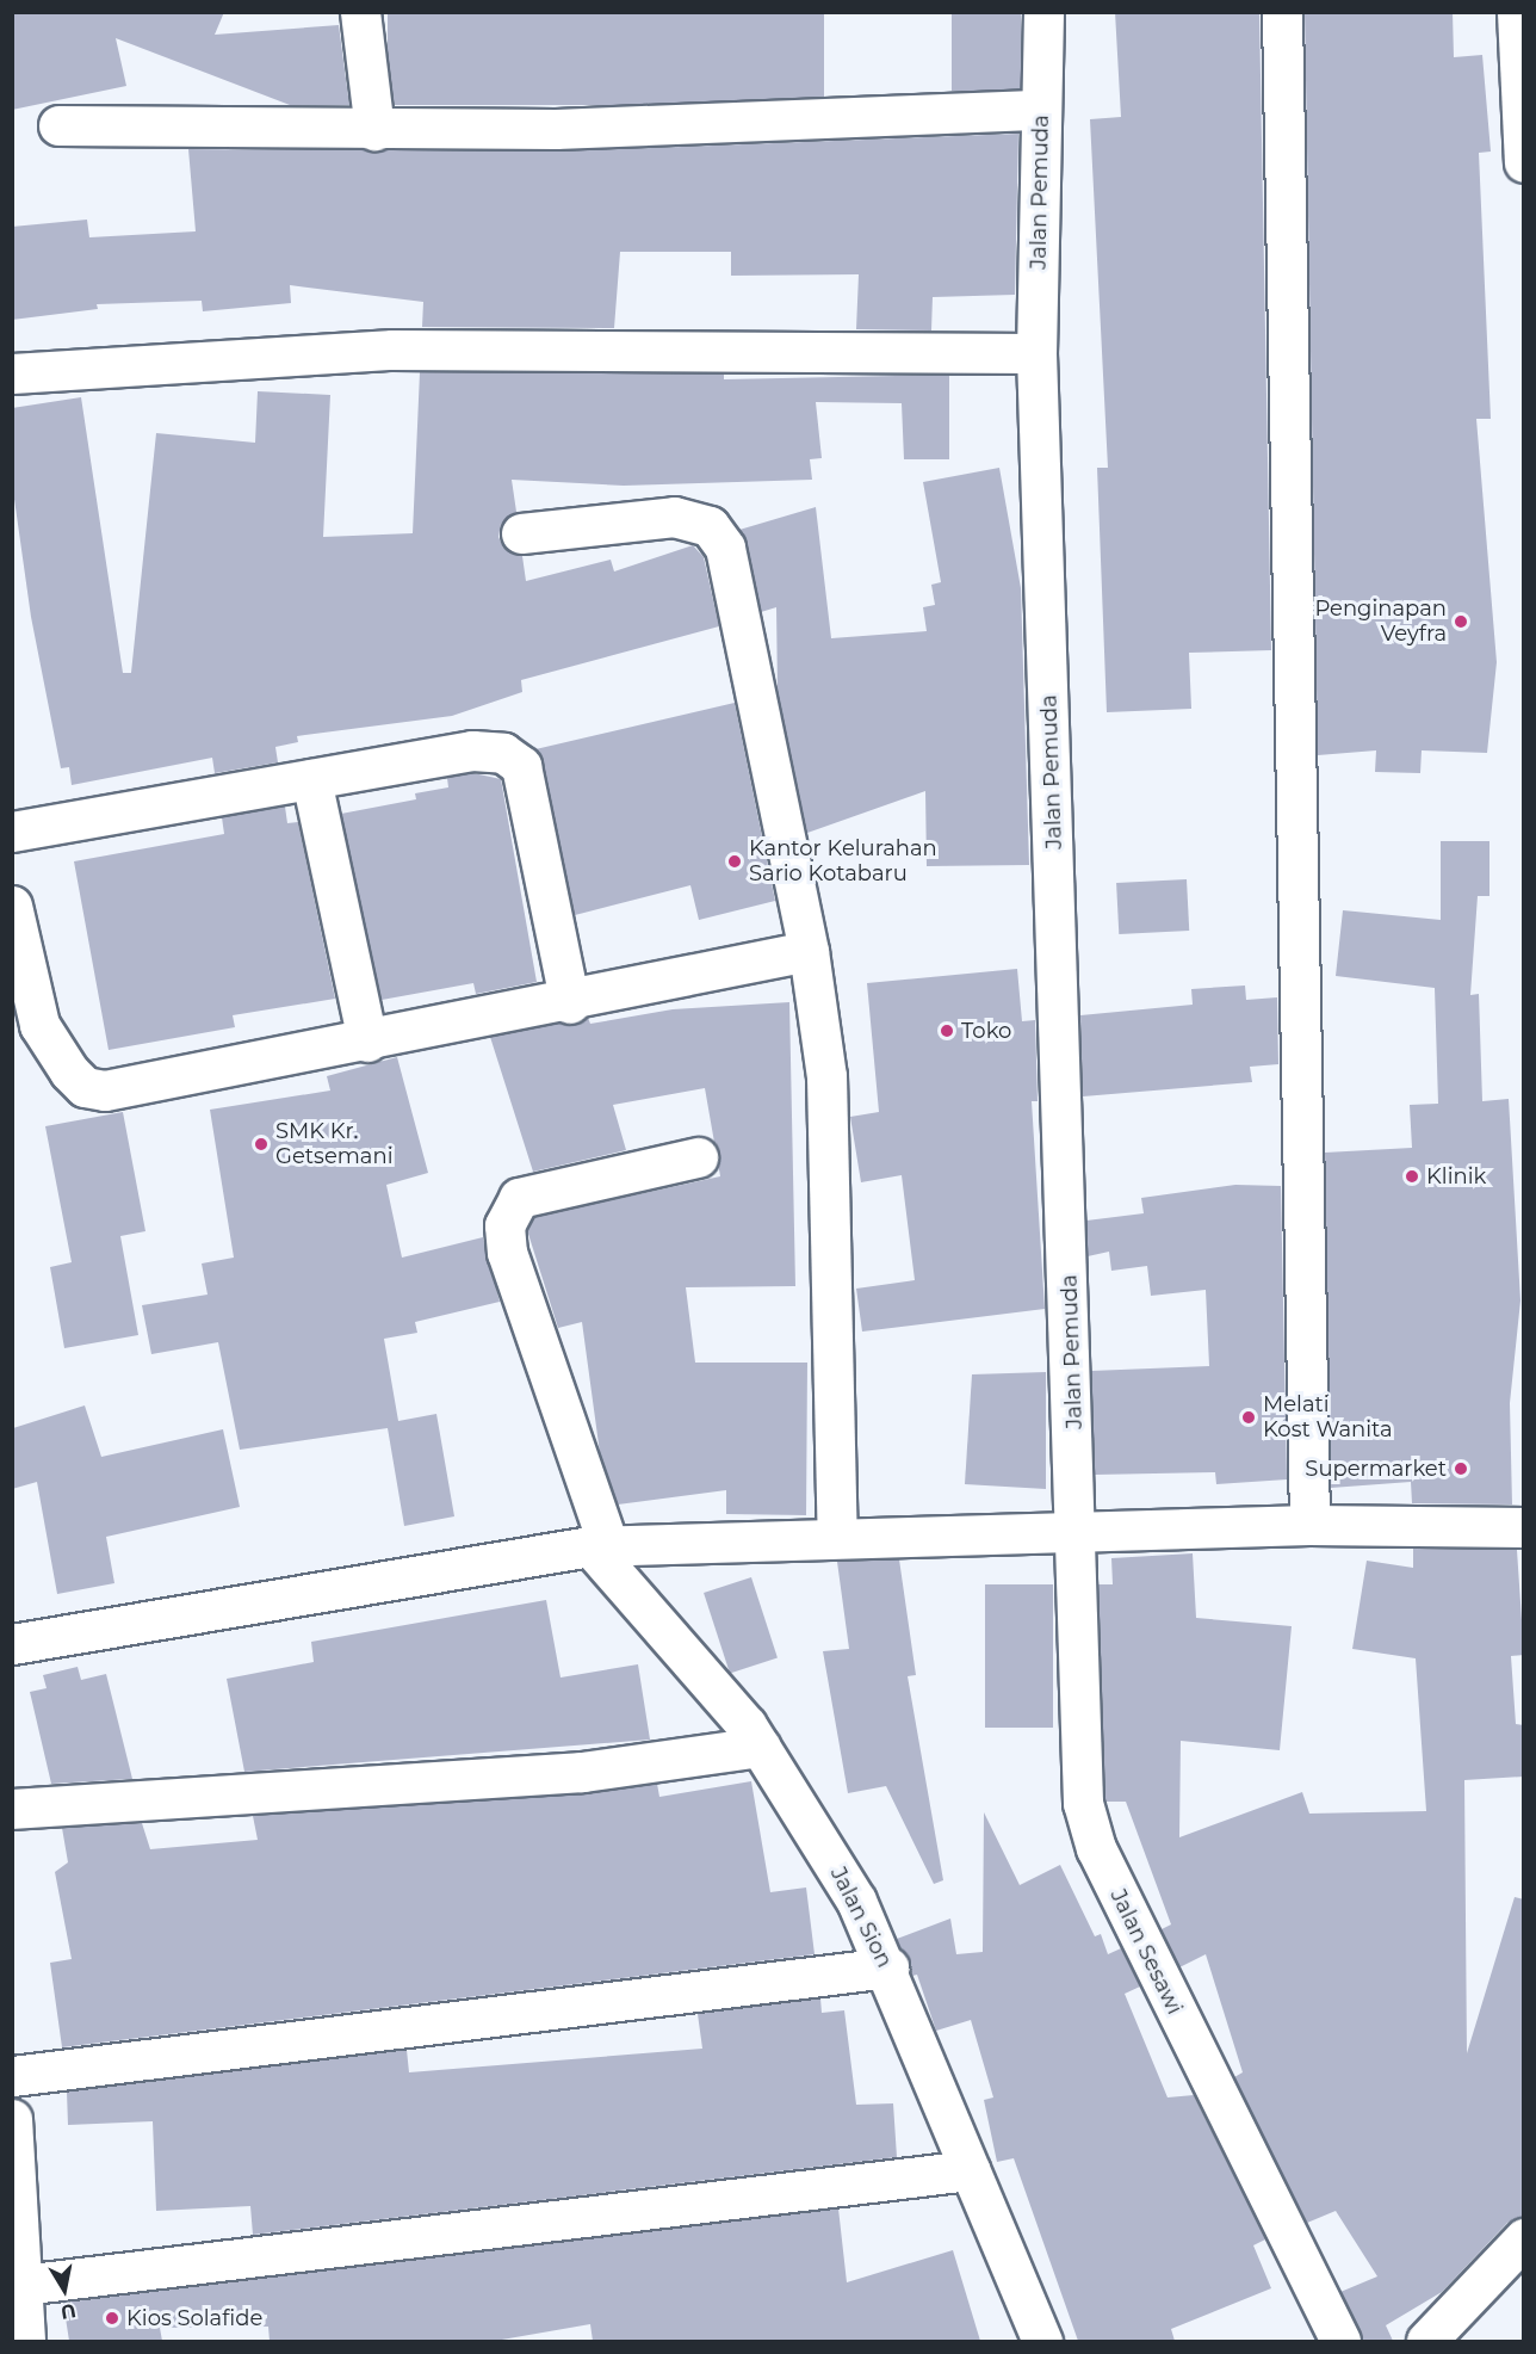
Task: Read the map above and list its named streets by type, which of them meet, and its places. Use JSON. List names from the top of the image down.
{
  "streets": {
    "street": ["Jalan Pemuda", "Jalan Sion", "Jalan Sesawi"]
  },
  "crossings": [
    ["Jalan Pemuda", "Jalan Sesawi"]
  ],
  "places": [
    "Penginapan Veyfra",
    "Kantor Kelurahan Sario Kotabaru",
    "Toko",
    "SMK Kr. Getsemani",
    "Klinik",
    "Melati Kost Wanita",
    "Supermarket",
    "Kios Solafide"
  ],
  "north": "bottom"
}
